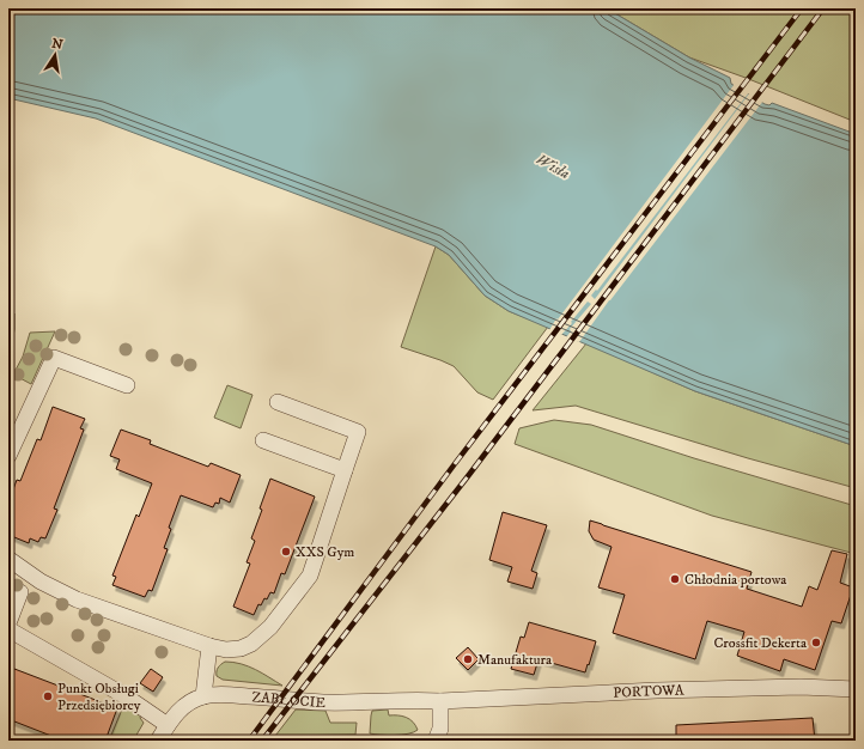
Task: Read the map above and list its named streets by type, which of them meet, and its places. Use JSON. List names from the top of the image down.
{
  "streets": {
    "street": ["PORTOWA", "ZABŁOCIE"]
  },
  "crossings": [
    ["PORTOWA", "ZABŁOCIE"]
  ],
  "water": ["Wisła"],
  "places": [
    "XXS Gym",
    "Chłodnia portowa",
    "Crossfit Dekerta",
    "Manufaktura",
    "Punkt Obsługi Przedsiębiorcy"
  ],
  "north": "top"
}
